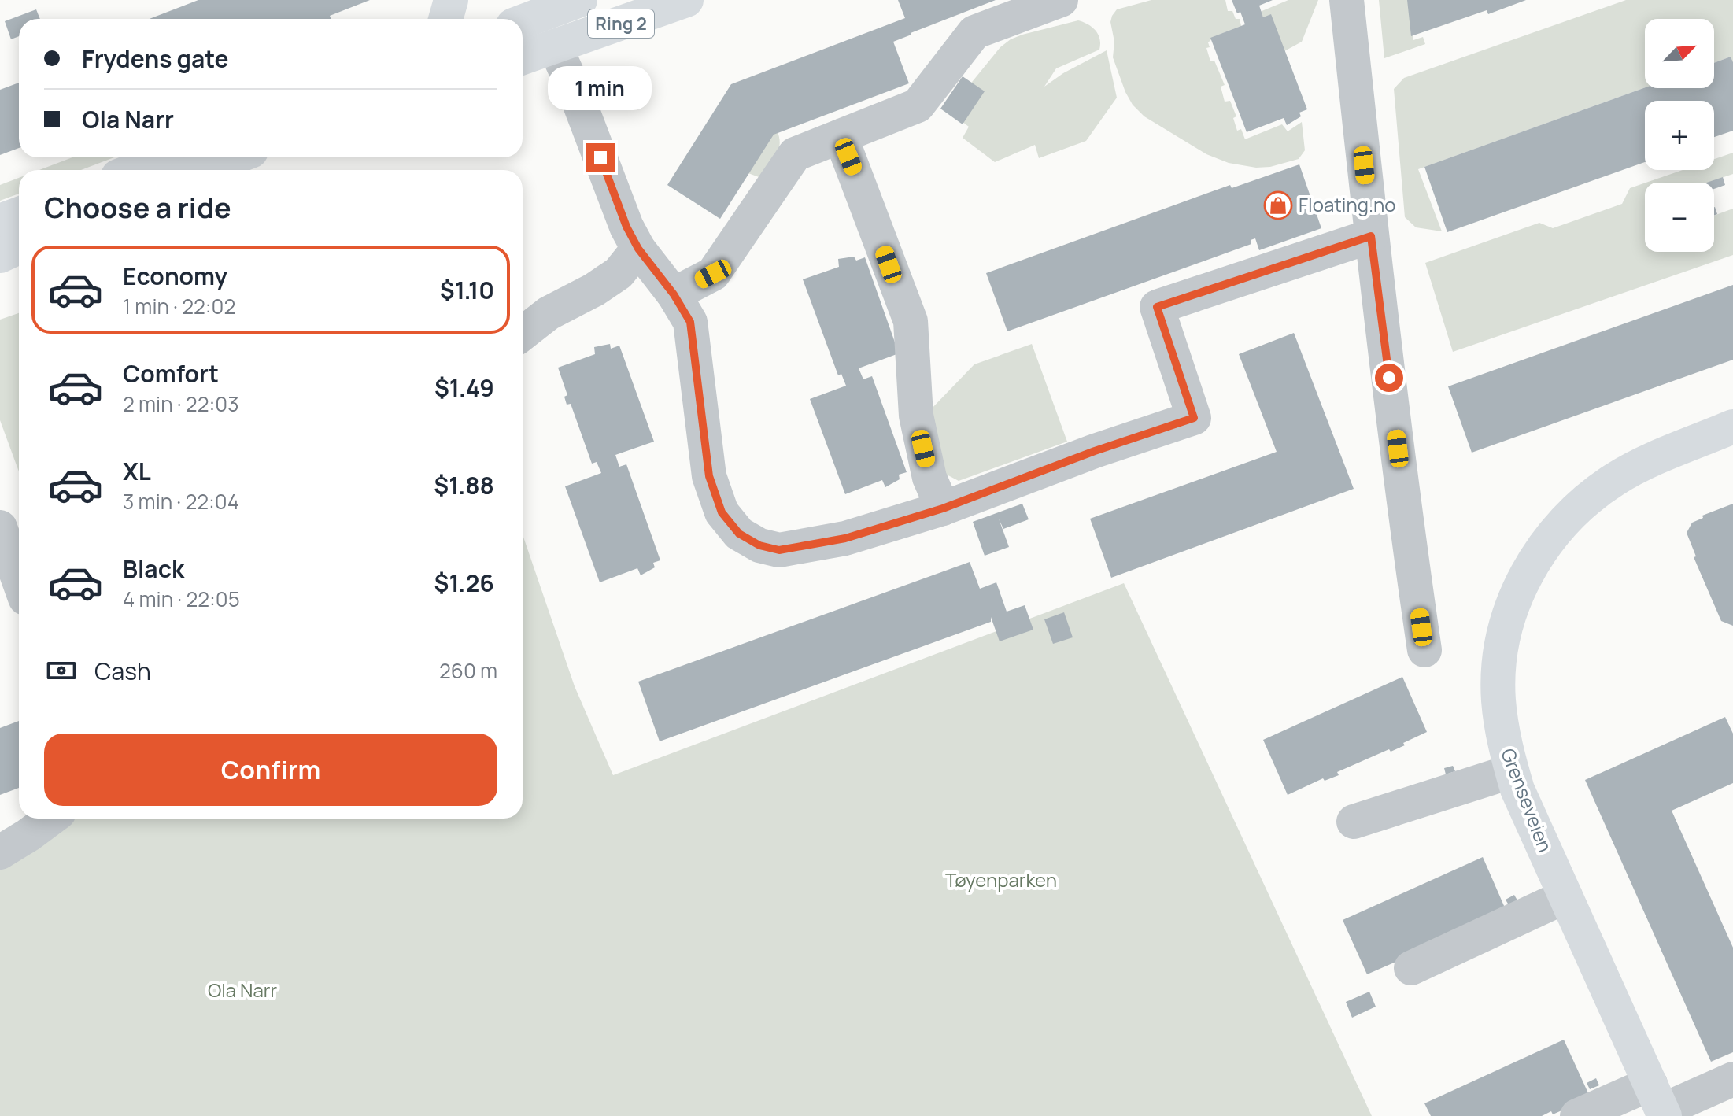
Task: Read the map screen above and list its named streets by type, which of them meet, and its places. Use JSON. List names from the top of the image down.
{
  "streets": {
    "main road": ["Ring 2", "Grenseveien"]
  },
  "parks": ["Tøyenparken", "Ola Narr"],
  "places": {
    "shop": ["Floating.no"]
  },
  "north": "top right",
  "page": {
    "map_buttons": ["+", "−"],
    "banner": ["Frydens gate", "Ola Narr"],
    "bubble": "1 min",
    "heading": "Choose a ride",
    "list": [
      {
        "name": "Economy",
        "note": "1 min · 22:02",
        "value": "$1.10"
      },
      {
        "name": "Comfort",
        "note": "2 min · 22:03",
        "value": "$1.49"
      },
      {
        "name": "XL",
        "note": "3 min · 22:04",
        "value": "$1.88"
      },
      {
        "name": "Black",
        "note": "4 min · 22:05",
        "value": "$1.26"
      }
    ],
    "pay": ["Cash", "260 m"],
    "buttons": "Confirm"
  }
}
